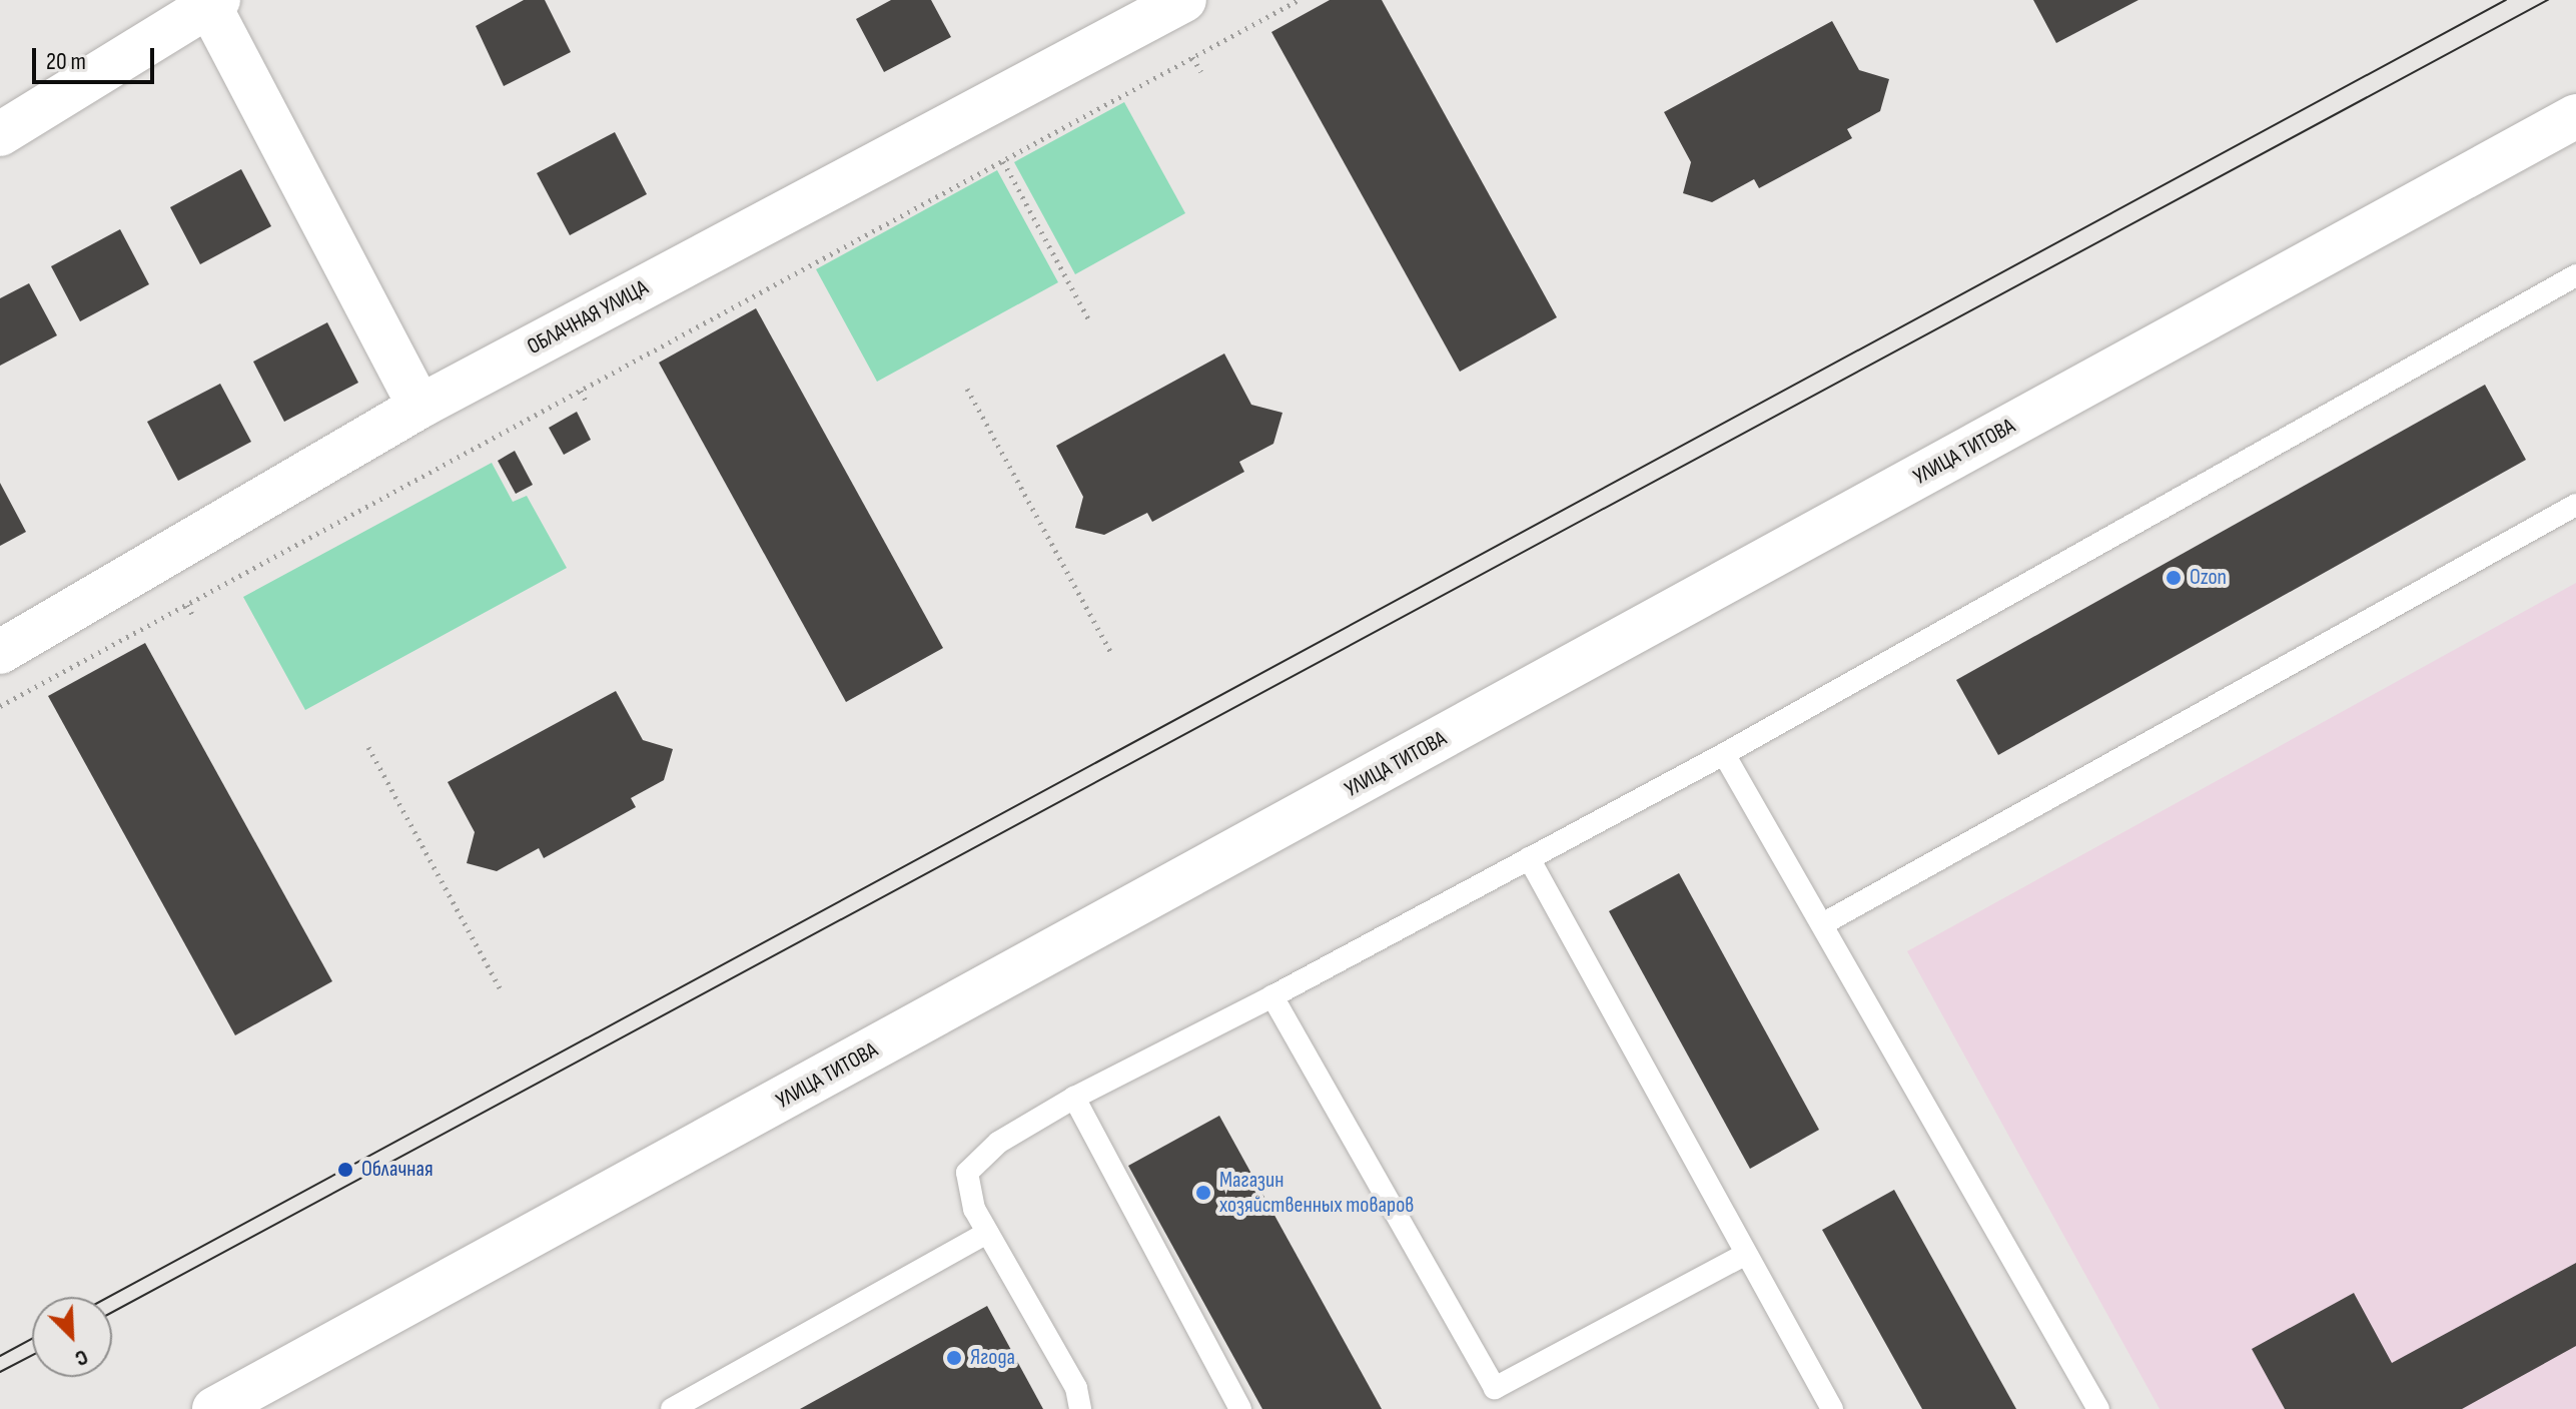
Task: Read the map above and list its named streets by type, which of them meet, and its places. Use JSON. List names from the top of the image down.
{
  "streets": {
    "street": ["ОБЛАЧНАЯ УЛИЦА", "УЛИЦА ТИТОВА"]
  },
  "places": [
    "Ozon",
    "Облачная",
    "Магазин хозяйственных товаров",
    "Ягода"
  ],
  "scale_bar": "20 m",
  "north": "bottom right"
}
